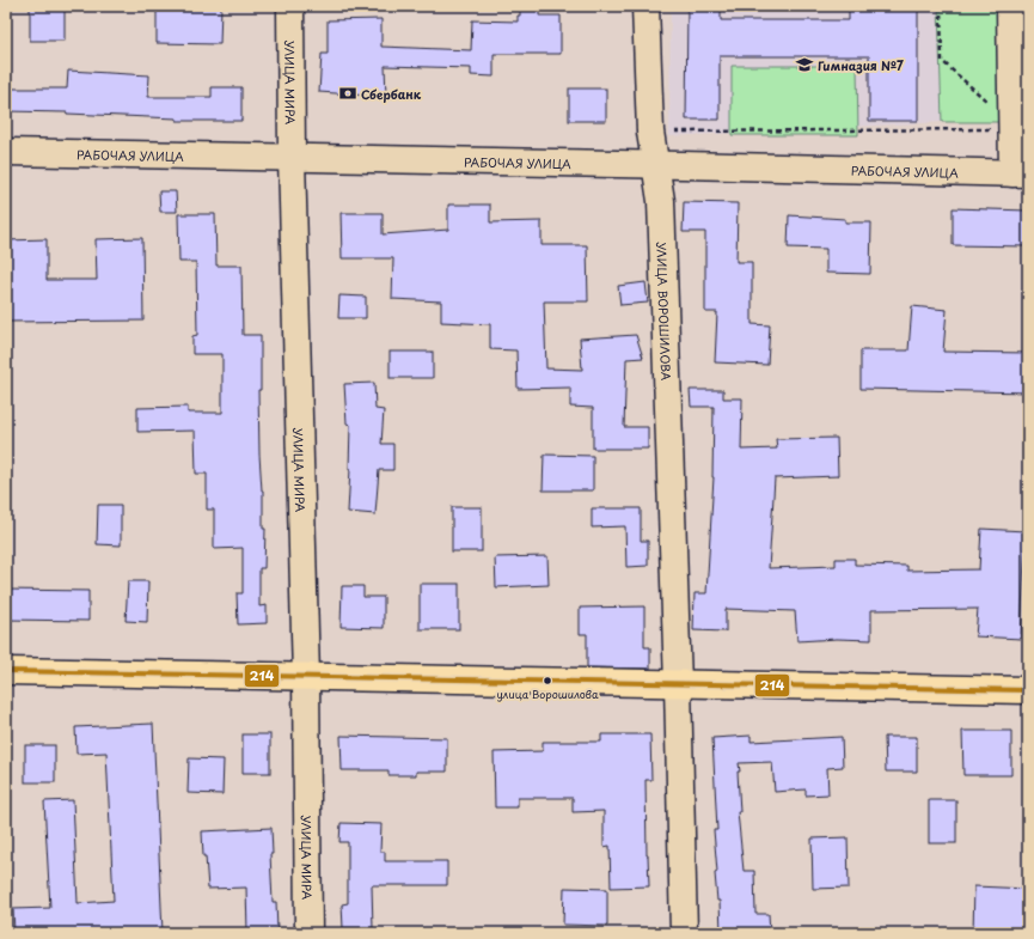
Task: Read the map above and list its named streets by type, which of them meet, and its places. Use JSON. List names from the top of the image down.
{
  "streets": {
    "street": ["УЛИЦА МИРА", "РАБОЧАЯ УЛИЦА", "УЛИЦА ВОРОШИЛОВА"]
  },
  "crossings": [
    ["УЛИЦА МИРА", "РАБОЧАЯ УЛИЦА"],
    ["РАБОЧАЯ УЛИЦА", "УЛИЦА ВОРОШИЛОВА"]
  ],
  "places": {
    "school or university": ["Гимназия №7"],
    "bank": ["Сбербанк"],
    "other": ["улица Ворошилова"]
  },
  "lines": ["transit line 214"]
}
